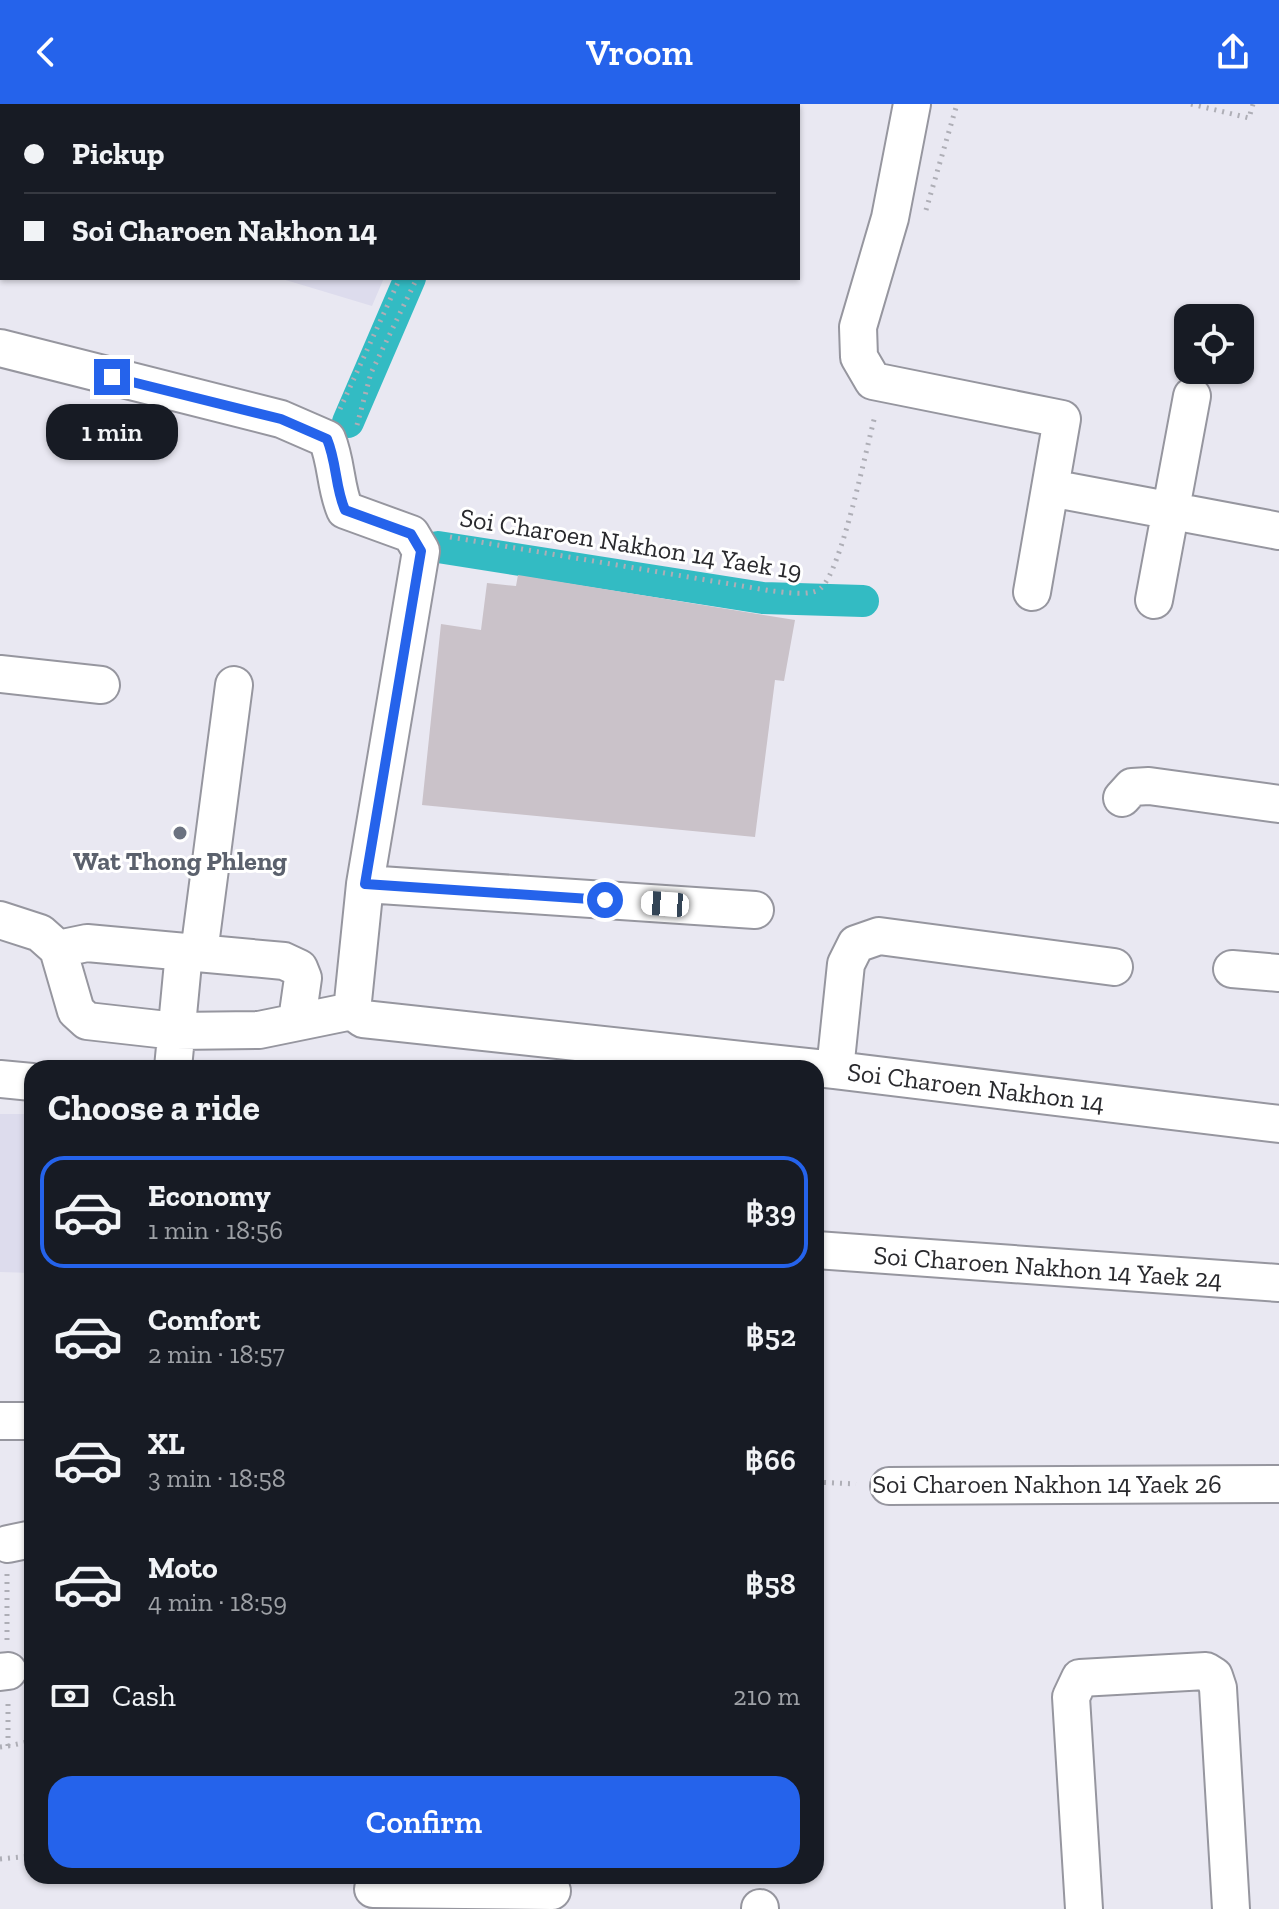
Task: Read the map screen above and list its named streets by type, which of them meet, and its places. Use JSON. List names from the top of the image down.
{
  "streets": {
    "street": ["Soi Charoen Nakhon 14", "Soi Charoen Nakhon 14 Yaek 24", "Soi Charoen Nakhon 14 Yaek 26"],
    "path": ["Soi Charoen Nakhon 14 Yaek 19"]
  },
  "places": ["Wat Thong Phleng"],
  "page": {
    "header": "Vroom",
    "banner": ["Pickup", "Soi Charoen Nakhon 14"],
    "bubble": "1 min",
    "heading": "Choose a ride",
    "list": [
      {
        "name": "Economy",
        "note": "1 min · 18:56",
        "value": "฿39"
      },
      {
        "name": "Comfort",
        "note": "2 min · 18:57",
        "value": "฿52"
      },
      {
        "name": "XL",
        "note": "3 min · 18:58",
        "value": "฿66"
      },
      {
        "name": "Moto",
        "note": "4 min · 18:59",
        "value": "฿58"
      }
    ],
    "pay": ["Cash", "210 m"],
    "buttons": "Confirm"
  }
}
